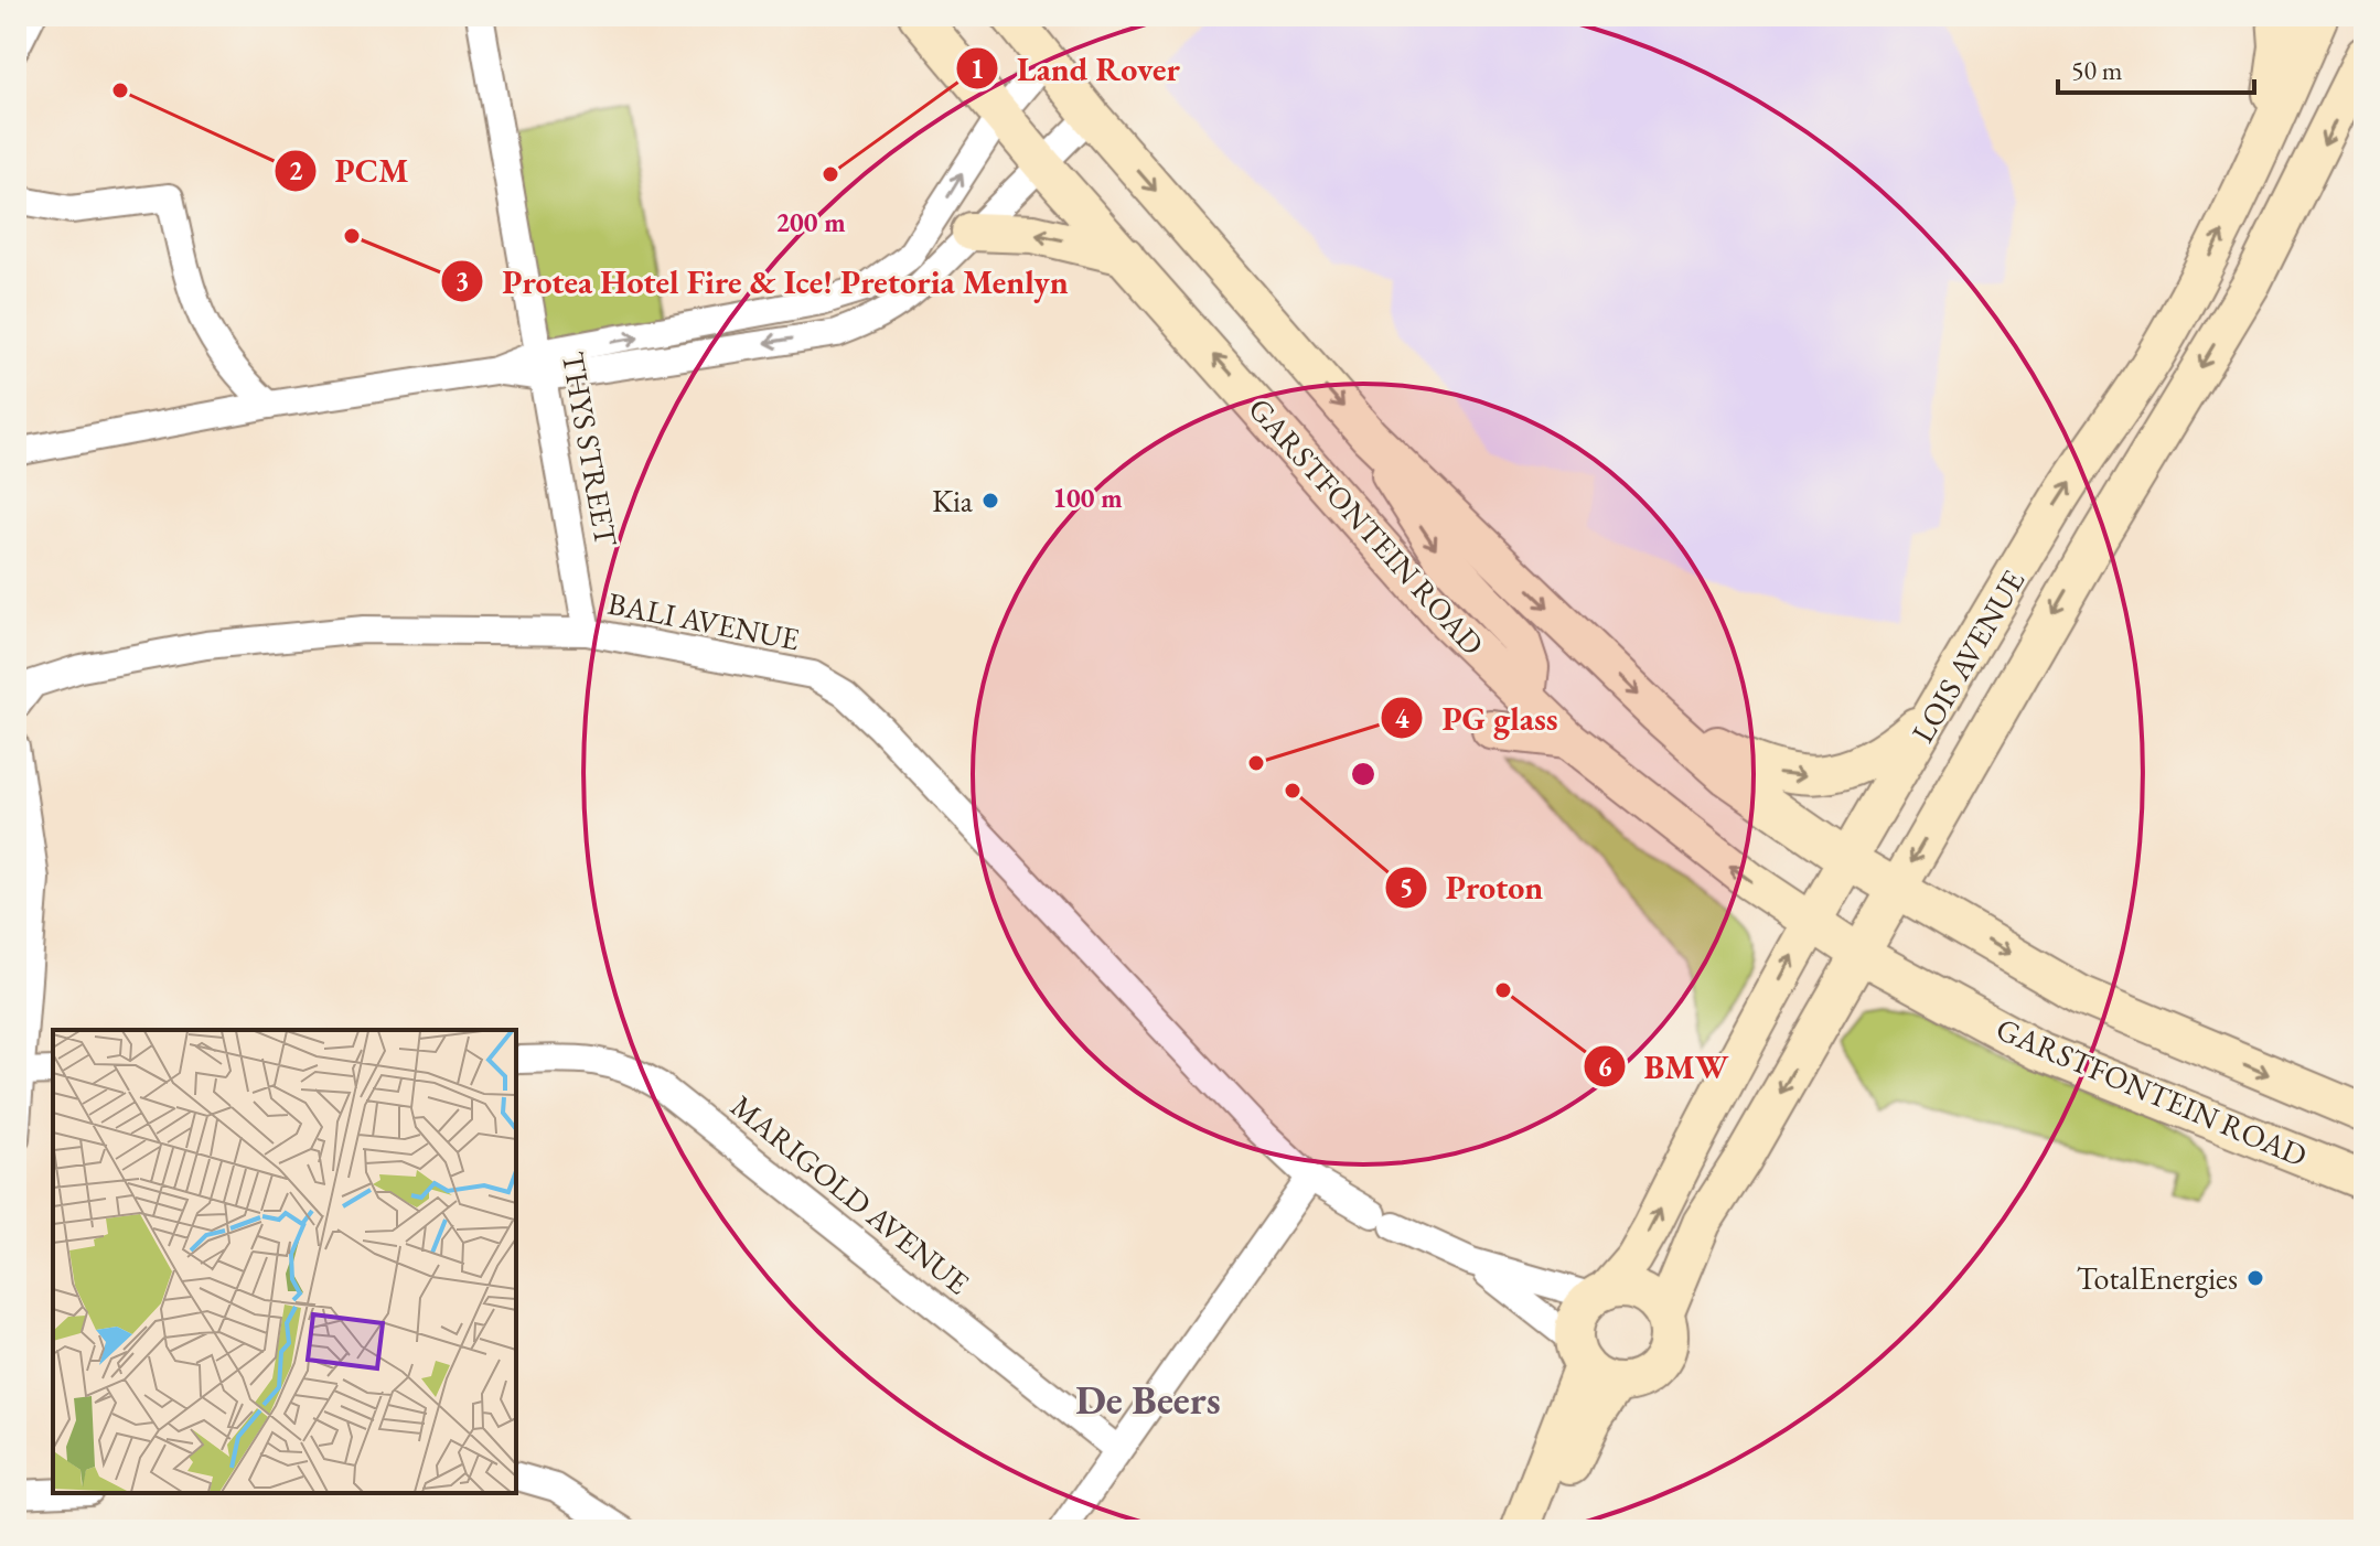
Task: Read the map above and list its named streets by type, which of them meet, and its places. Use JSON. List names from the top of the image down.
{
  "streets": {
    "main road": ["GARSTFONTEIN ROAD", "LOIS AVENUE"],
    "street": ["THYS STREET", "BALI AVENUE", "MARIGOLD AVENUE"]
  },
  "crossings": [
    ["THYS STREET", "BALI AVENUE"],
    ["GARSTFONTEIN ROAD", "LOIS AVENUE"],
    ["BALI AVENUE", "LOIS AVENUE"]
  ],
  "districts": ["De Beers"],
  "places": [
    "PCM",
    "Land Rover",
    "Protea Hotel Fire & Ice! Pretoria Menlyn",
    "Kia",
    "PG glass",
    "Proton",
    "BMW",
    "TotalEnergies"
  ],
  "scale_bar": "50 m",
  "rings": ["200 m", "100 m"]
}
